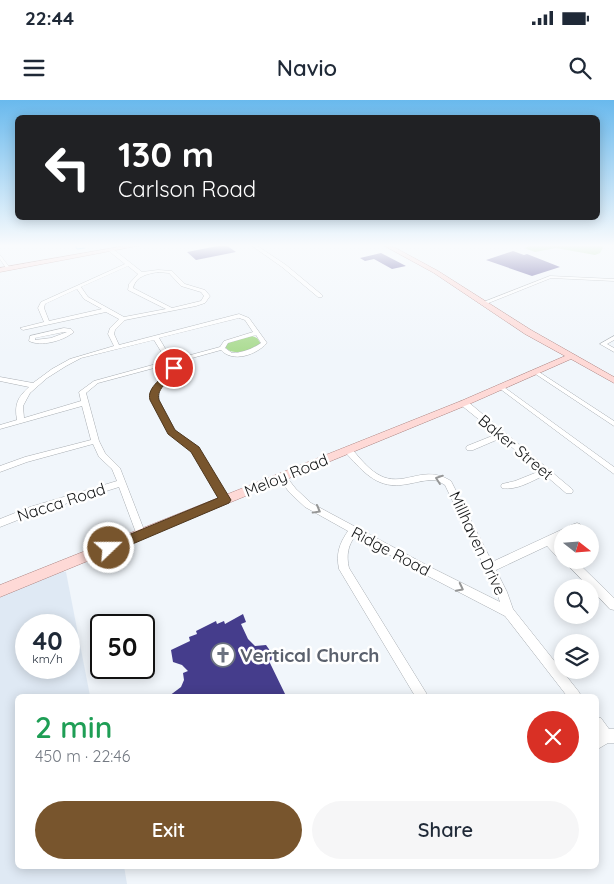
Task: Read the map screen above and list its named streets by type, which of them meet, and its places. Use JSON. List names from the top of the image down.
{
  "streets": {
    "main road": ["Meloy Road"],
    "street": [
      "Baker Street",
      "Nacca Road",
      "Millhaven Drive",
      "Ridge Road"
    ]
  },
  "crossings": [
    ["Baker Street", "Meloy Road"],
    ["Meloy Road", "Millhaven Drive"],
    ["Meloy Road", "Ridge Road"],
    ["Millhaven Drive", "Ridge Road"]
  ],
  "one_way": ["Millhaven Drive", "Ridge Road"],
  "places": {
    "church": ["Vertical Church"]
  },
  "north": "right",
  "page": {
    "status": "22:44",
    "header": "Navio",
    "turn": ["130 m", "Carlson Road"],
    "speed": "40 km/h",
    "limit": "50",
    "heading": ["2 min", "450 m · 22:46"],
    "buttons": ["Exit", "Share"]
  }
}
